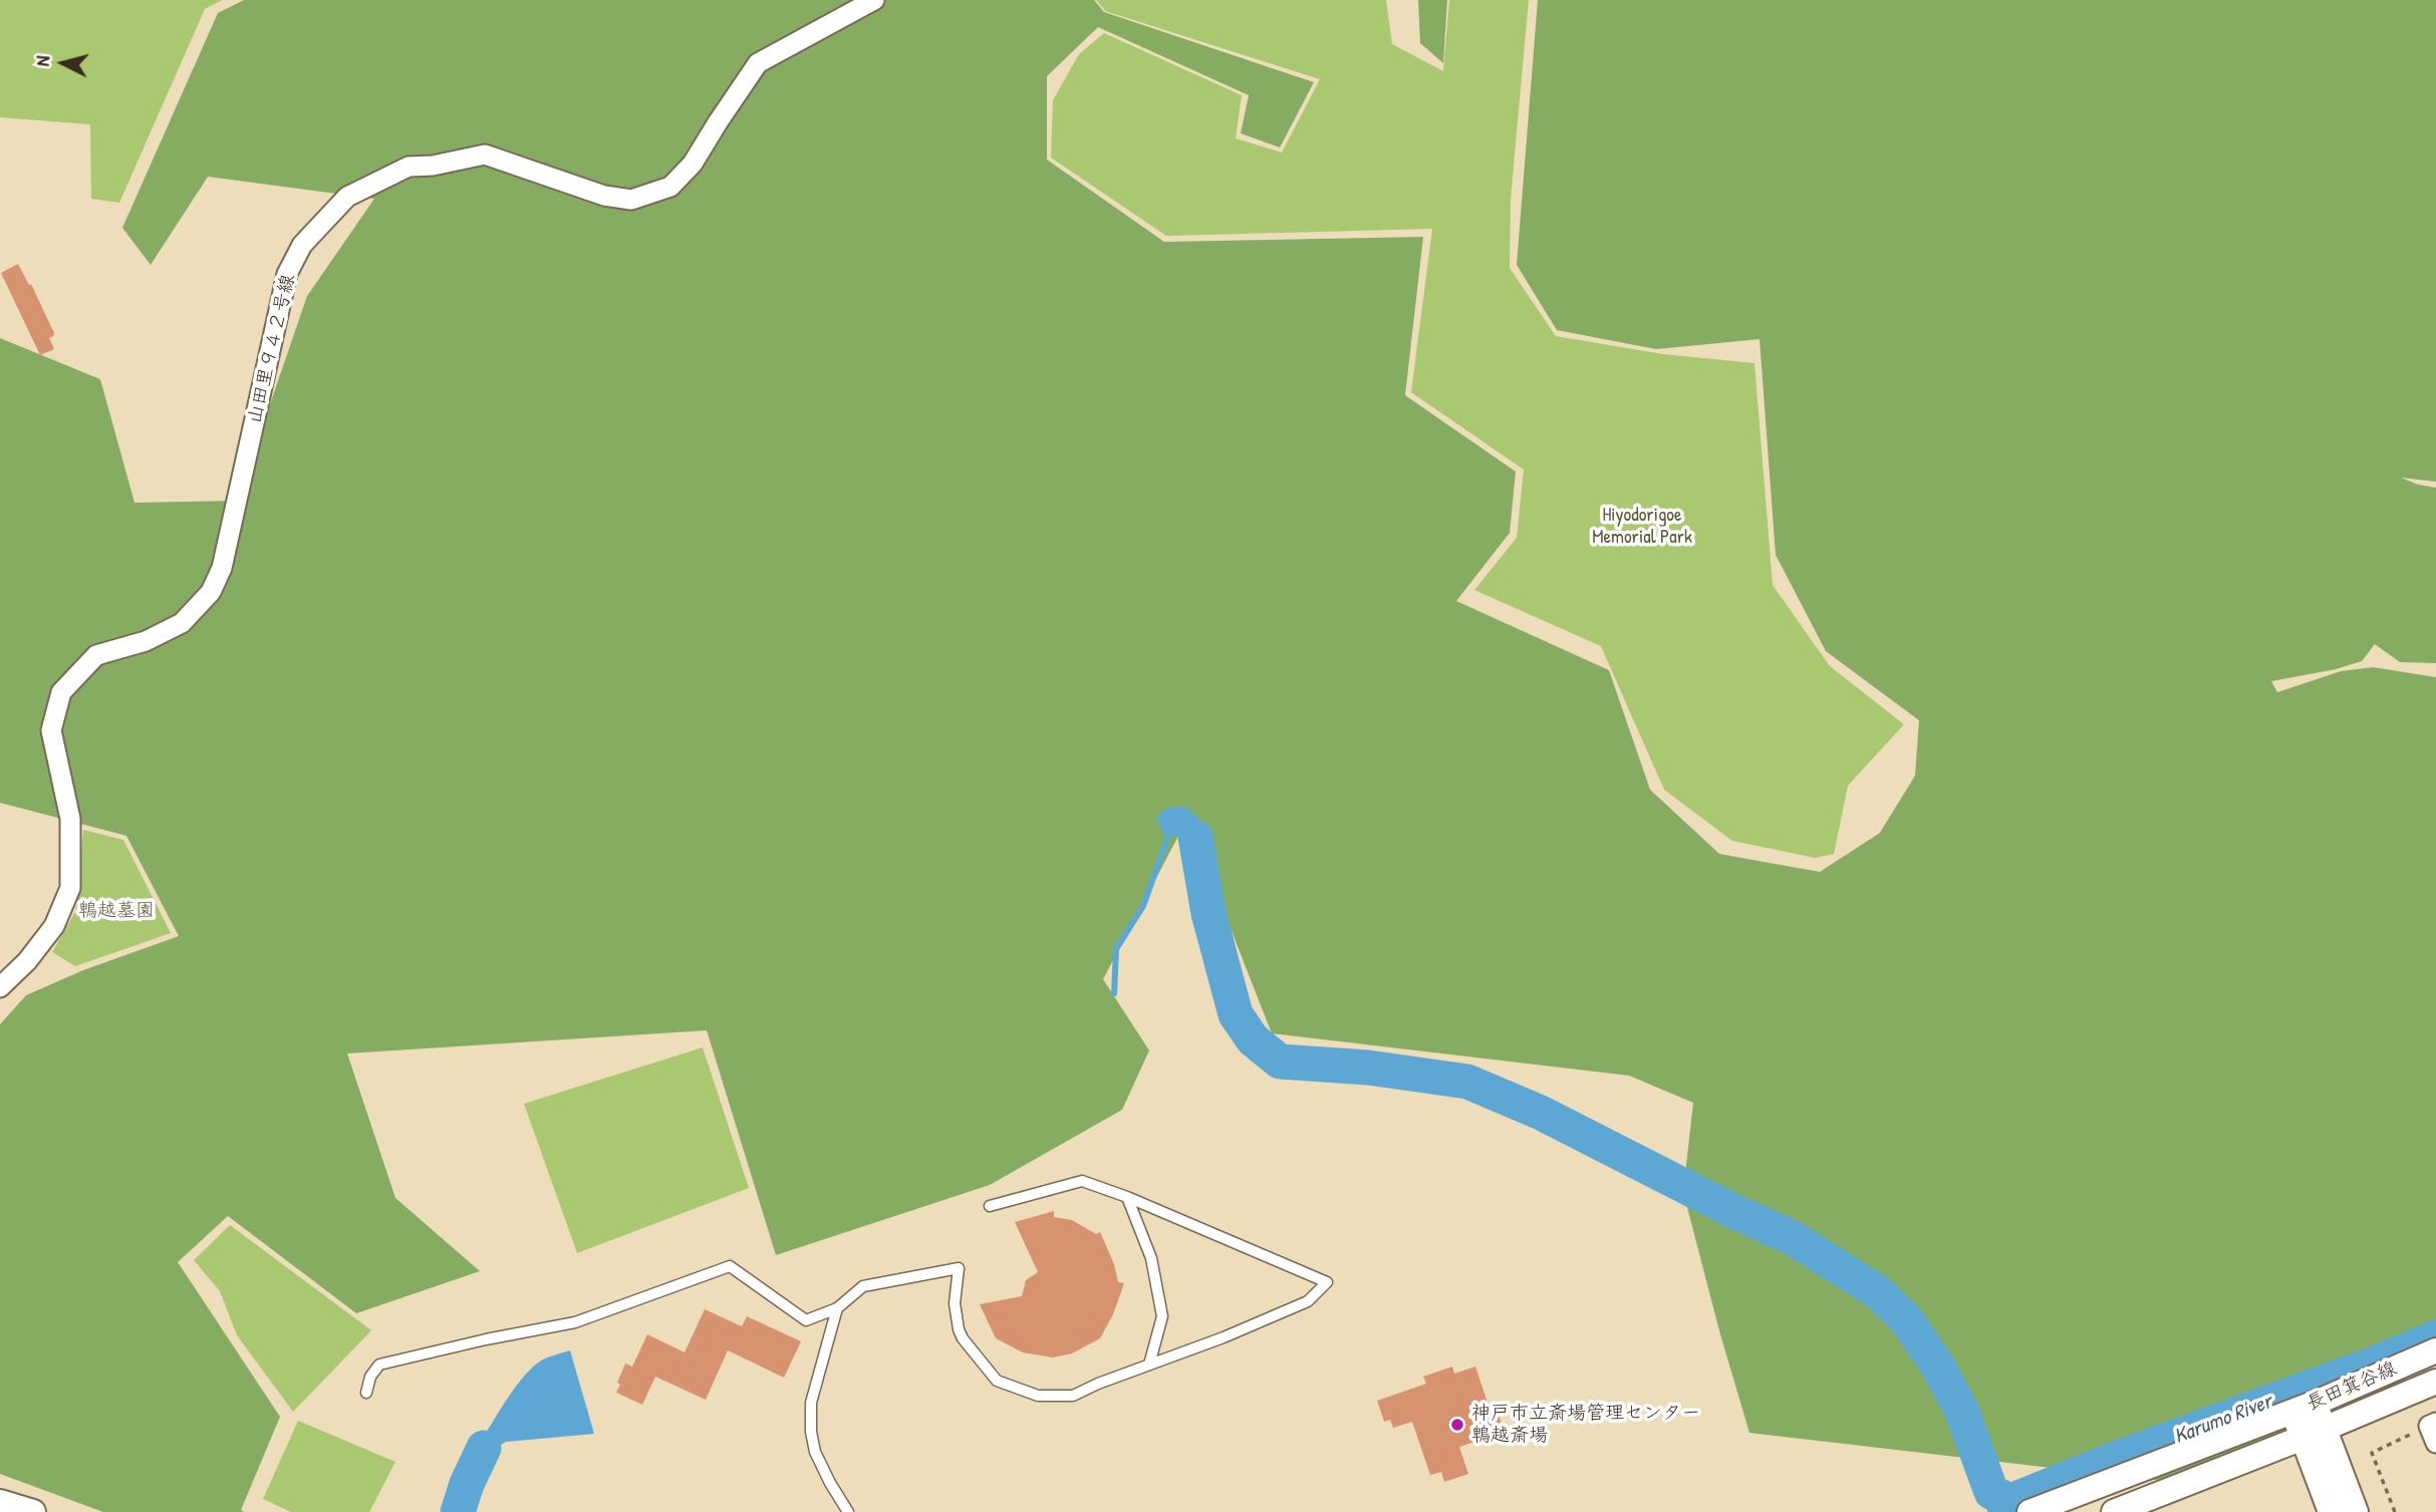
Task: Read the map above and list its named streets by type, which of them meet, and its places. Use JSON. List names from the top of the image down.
{
  "streets": {
    "street": ["山田里９４２号線", "長田箕谷線"]
  },
  "water": ["Karumo River"],
  "parks": ["Hiyodorigoe Memorial Park", "鵯越墓園"],
  "places": ["神戸市立斎場管理センター 鵯越斎場"],
  "north": "left"
}
